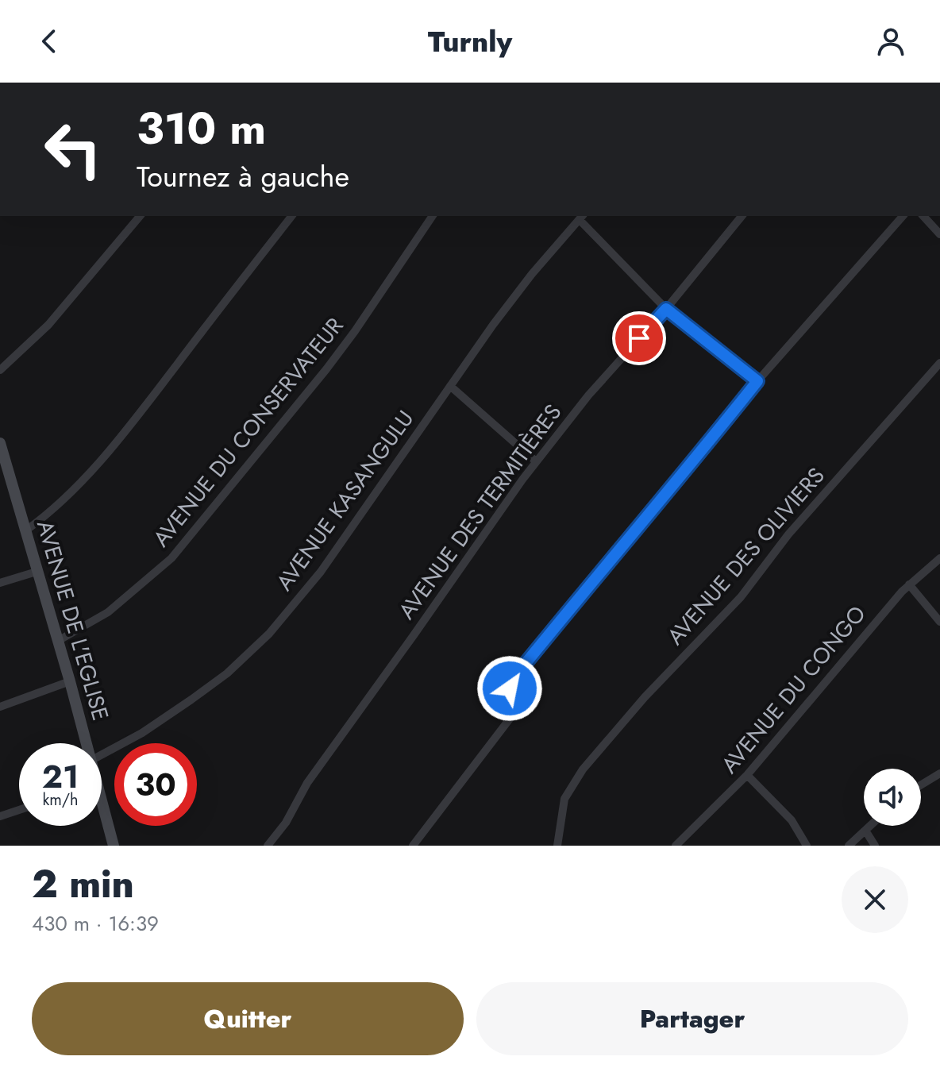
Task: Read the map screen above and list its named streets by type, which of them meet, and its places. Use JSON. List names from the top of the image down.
{
  "streets": {
    "street": [
      "AVENUE DU CONSERVATEUR",
      "AVENUE KASANGULU",
      "AVENUE DES TERMITIÈRES",
      "AVENUE DES OLIVIERS",
      "AVENUE DE L'EGLISE",
      "AVENUE DU CONGO"
    ]
  },
  "crossings": [
    ["AVENUE DU CONSERVATEUR", "AVENUE DE L'EGLISE"]
  ],
  "page": {
    "header": "Turnly",
    "turn": ["310 m", "Tournez à gauche"],
    "speed": "21 km/h",
    "limit": "30",
    "heading": ["2 min", "430 m · 16:39"],
    "buttons": ["Quitter", "Partager"]
  }
}
